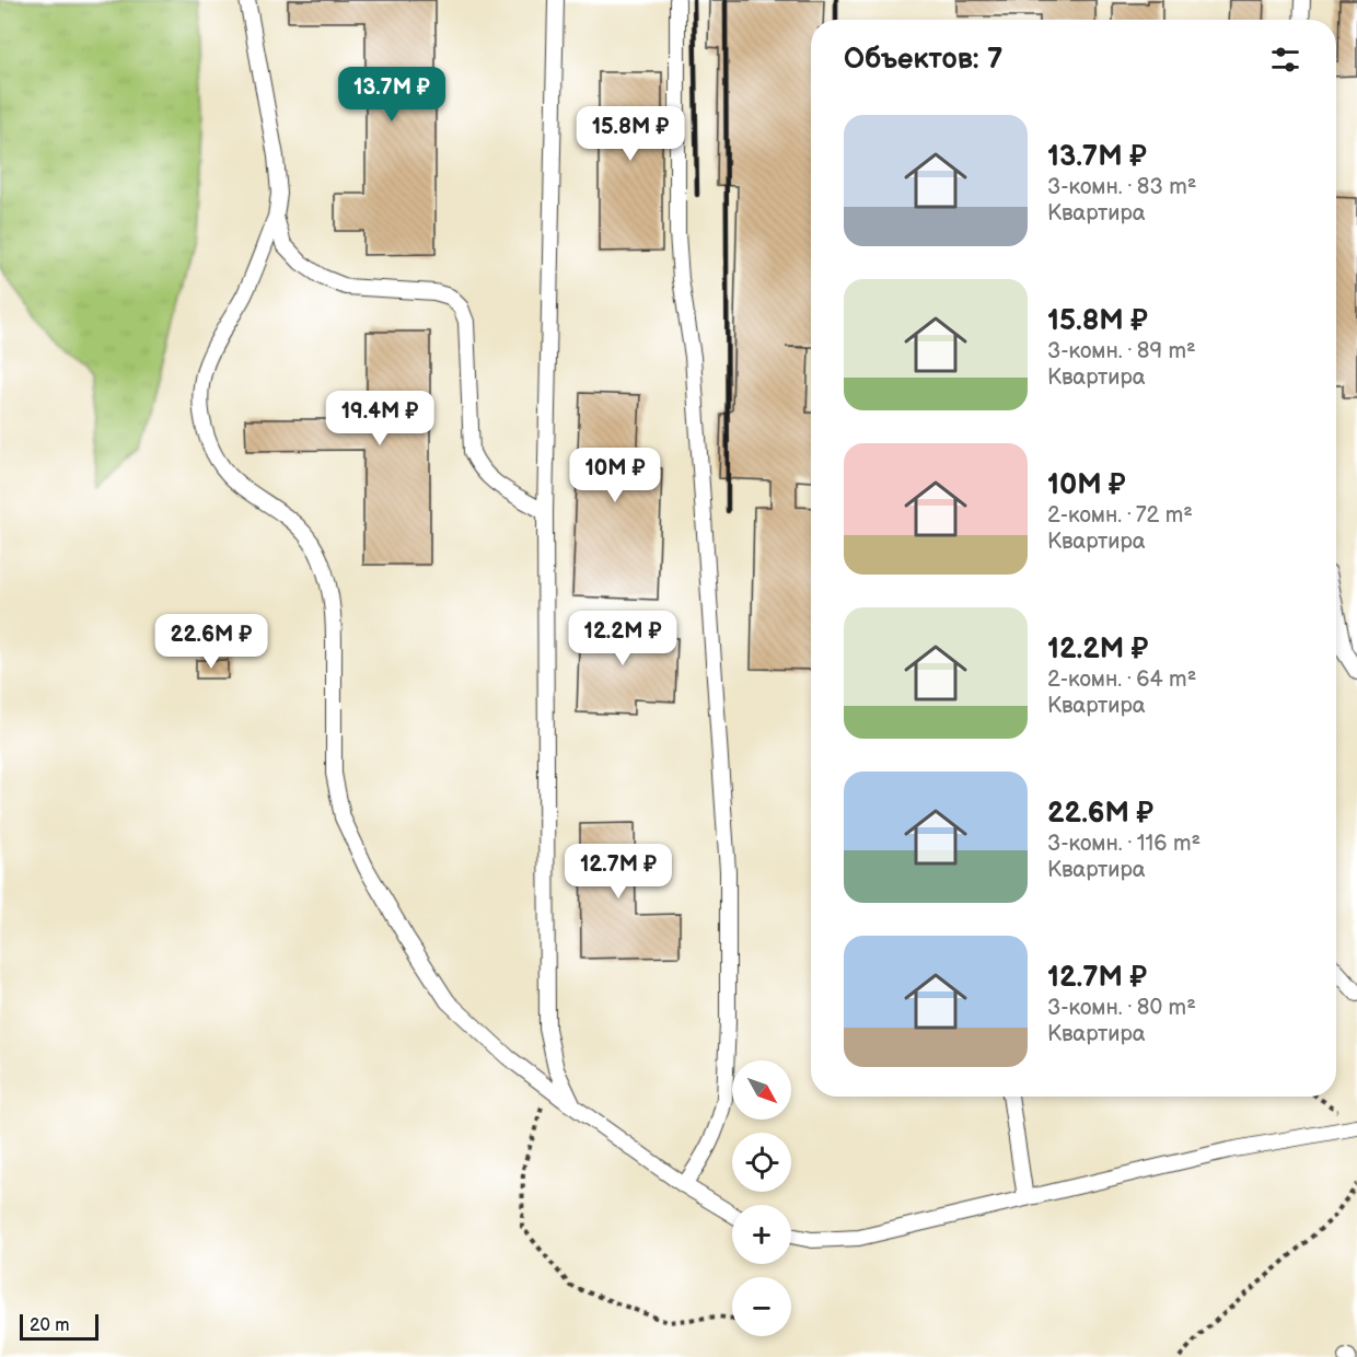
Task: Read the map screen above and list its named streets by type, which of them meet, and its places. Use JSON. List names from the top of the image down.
{
  "scale_bar": "20 m",
  "north": "bottom right",
  "page": {
    "heading": "Объектов: 7",
    "price": [
      "13.7M ₽",
      "15.8M ₽",
      "19.4M ₽",
      "10M ₽",
      "12.2M ₽",
      "22.6M ₽",
      "12.7M ₽"
    ],
    "list": [
      {
        "name": "13.7M ₽",
        "note": "3-комн. · 83 m² · Квартира"
      },
      {
        "name": "15.8M ₽",
        "note": "3-комн. · 89 m² · Квартира"
      },
      {
        "name": "10M ₽",
        "note": "2-комн. · 72 m² · Квартира"
      },
      {
        "name": "12.2M ₽",
        "note": "2-комн. · 64 m² · Квартира"
      },
      {
        "name": "22.6M ₽",
        "note": "3-комн. · 116 m² · Квартира"
      },
      {
        "name": "12.7M ₽",
        "note": "3-комн. · 80 m² · Квартира"
      }
    ],
    "map_buttons": ["+", "−"],
    "scale": "20 m"
  }
}
